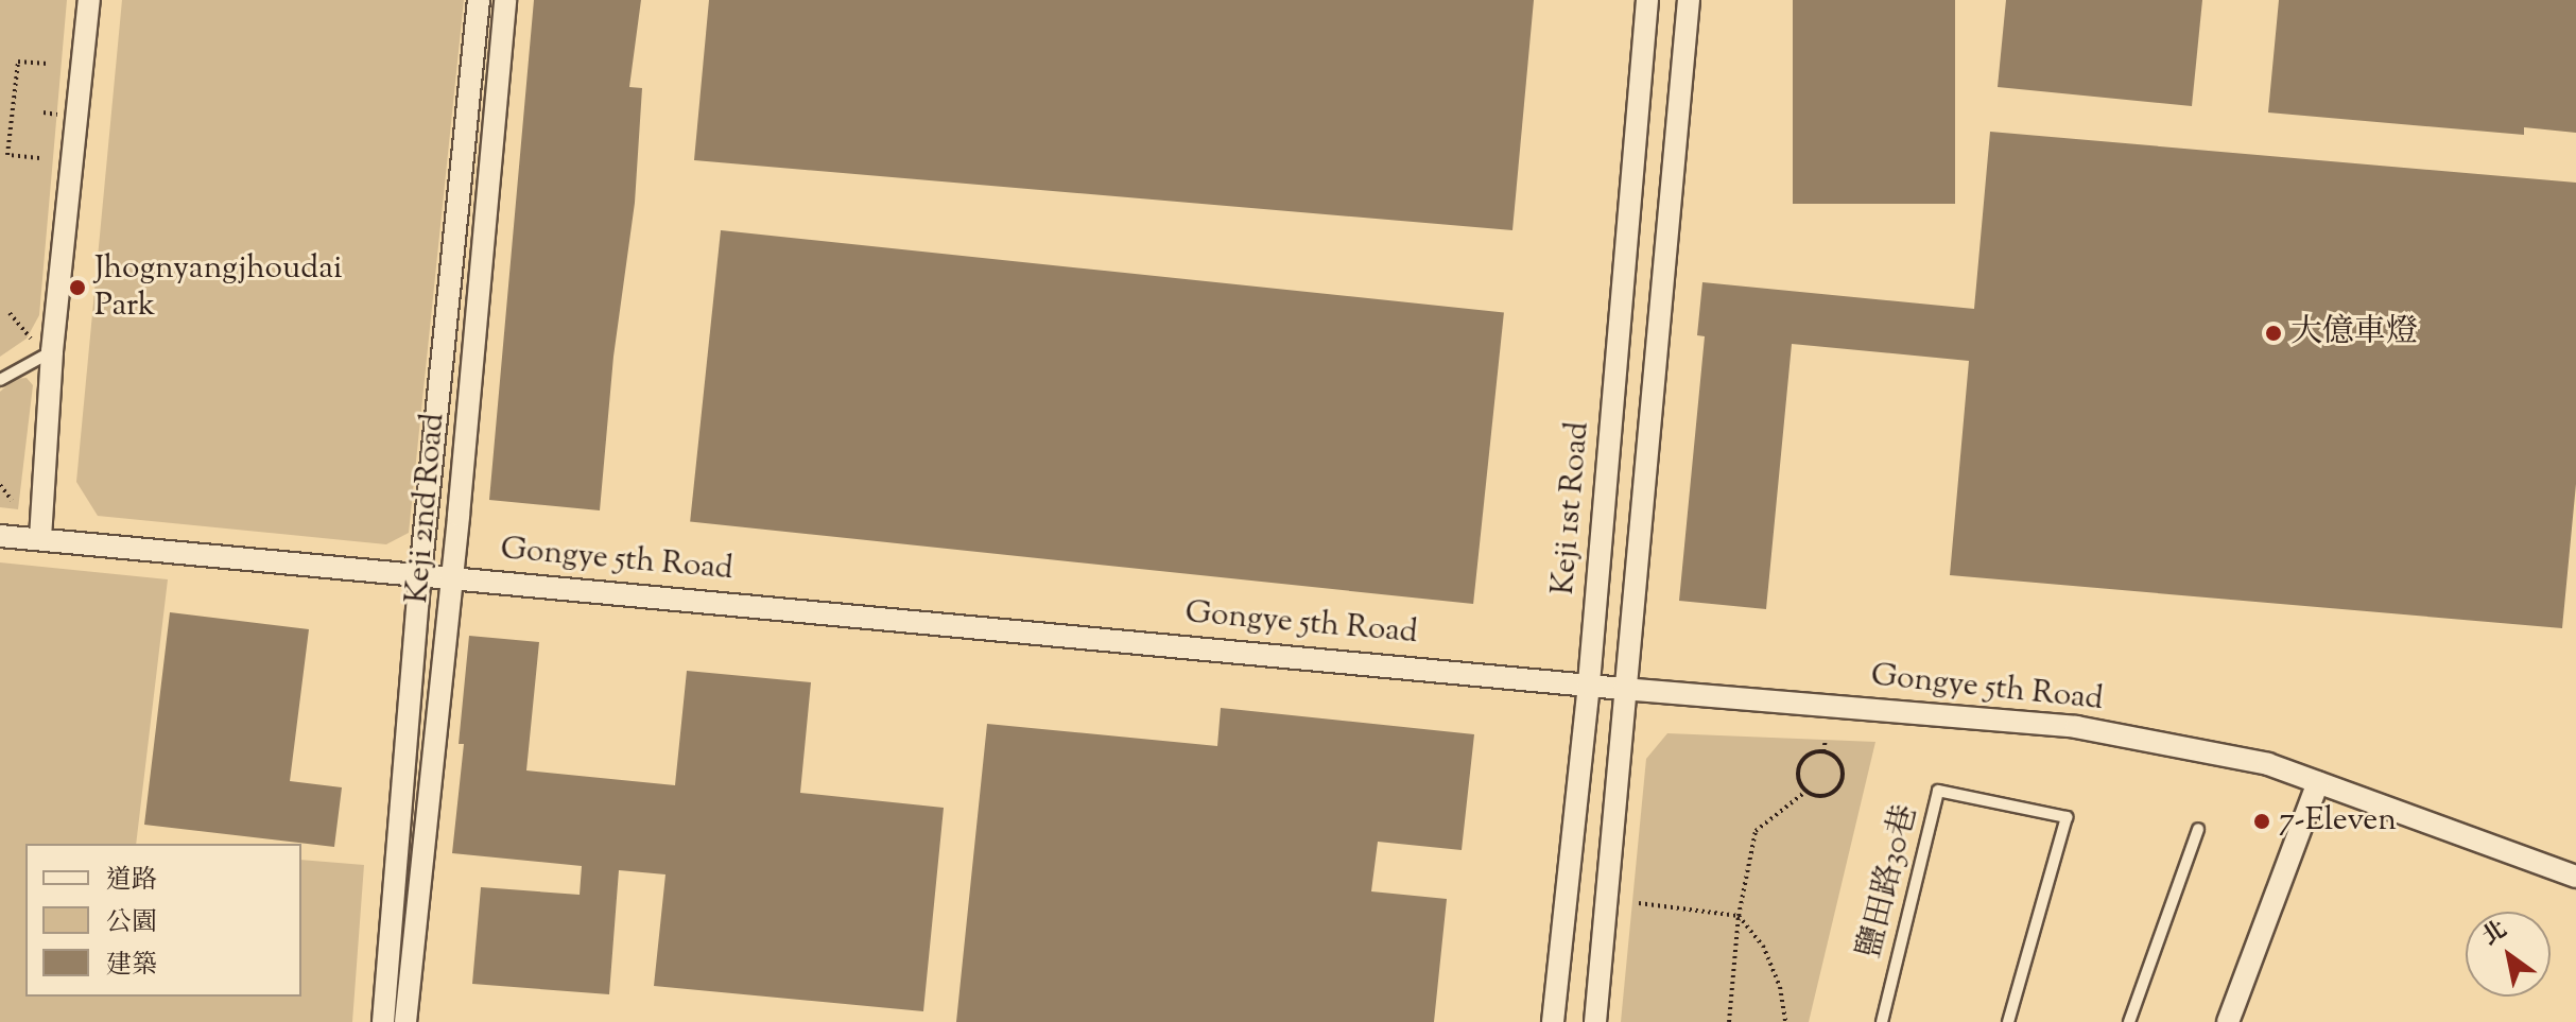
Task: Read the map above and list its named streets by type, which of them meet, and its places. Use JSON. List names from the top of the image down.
{
  "streets": {
    "street": ["Keji 2nd Road", "Keji 1st Road", "Gongye 5th Road"],
    "lane": ["鹽田路30巷"]
  },
  "crossings": [
    ["Keji 2nd Road", "Gongye 5th Road"],
    ["Keji 1st Road", "Gongye 5th Road"]
  ],
  "places": ["Jhognyangjhoudai Park", "大億車燈", "7-Eleven"],
  "legend": ["道路", "公園", "建築"],
  "north": "top left"
}
